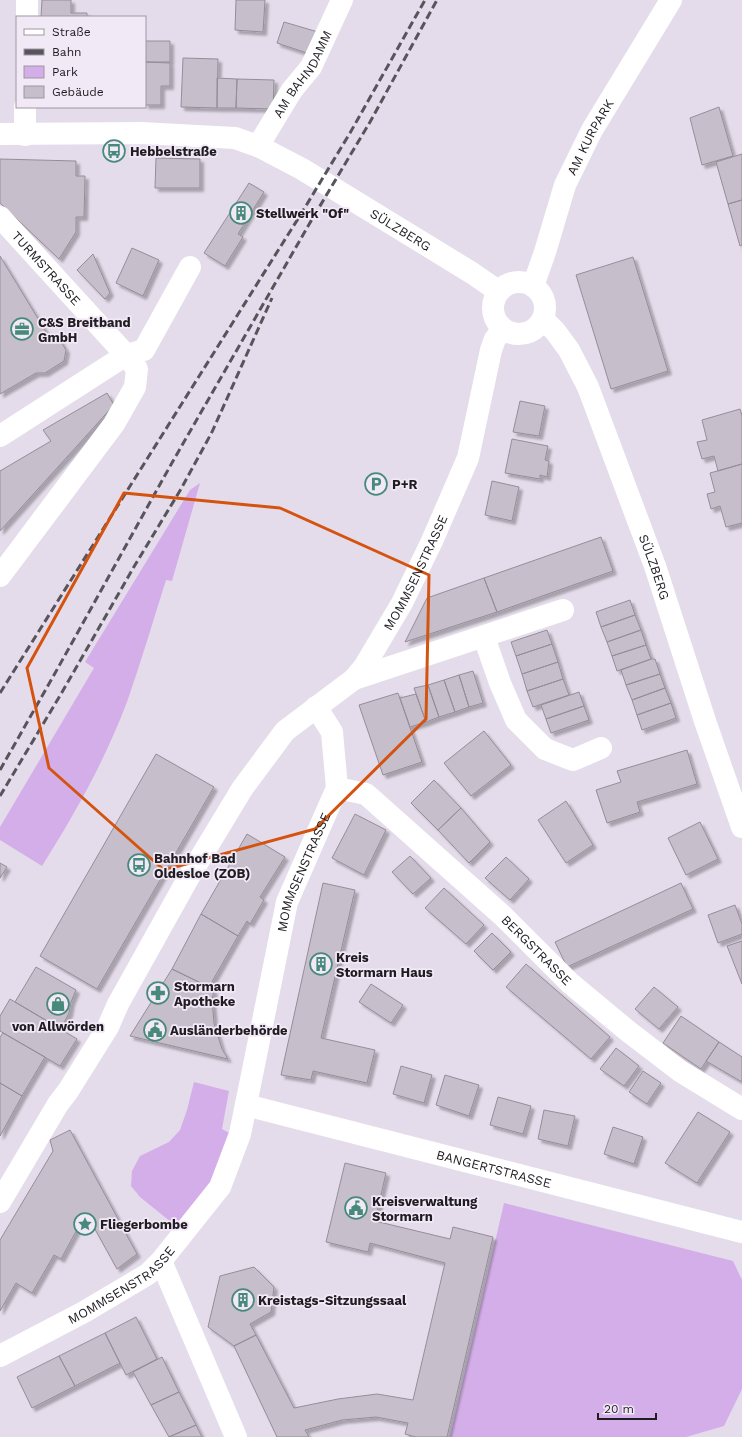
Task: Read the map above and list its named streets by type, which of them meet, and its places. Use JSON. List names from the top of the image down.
{
  "streets": {
    "street": [
      "AM BAHNDAMM",
      "AM KURPARK",
      "SÜLZBERG",
      "TURMSTRASSE",
      "MOMMSENSTRASSE",
      "BERGSTRASSE",
      "BANGERTSTRASSE"
    ]
  },
  "crossings": [
    ["AM BAHNDAMM", "SÜLZBERG"],
    ["AM KURPARK", "SÜLZBERG"],
    ["AM KURPARK", "MOMMSENSTRASSE"],
    ["SÜLZBERG", "MOMMSENSTRASSE"],
    ["MOMMSENSTRASSE", "BERGSTRASSE"],
    ["MOMMSENSTRASSE", "BANGERTSTRASSE"]
  ],
  "places": {
    "bus stop": ["Hebbelstraße", "Bahnhof Bad Oldesloe (ZOB)"],
    "building": ["Stellwerk \"Of\"", "Kreis Stormarn Haus", "Kreistags-Sitzungssaal"],
    "office": ["C&S Breitband GmbH"],
    "parking": ["P+R"],
    "pharmacy": ["Stormarn Apotheke"],
    "shop": ["von Allwörden"],
    "public building": ["Ausländerbehörde", "Kreisverwaltung Stormarn"],
    "place": ["Fliegerbombe"]
  },
  "legend": [
    "Straße",
    "Bahn",
    "Park",
    "Gebäude"
  ],
  "scale_bar": "20 m"
}
